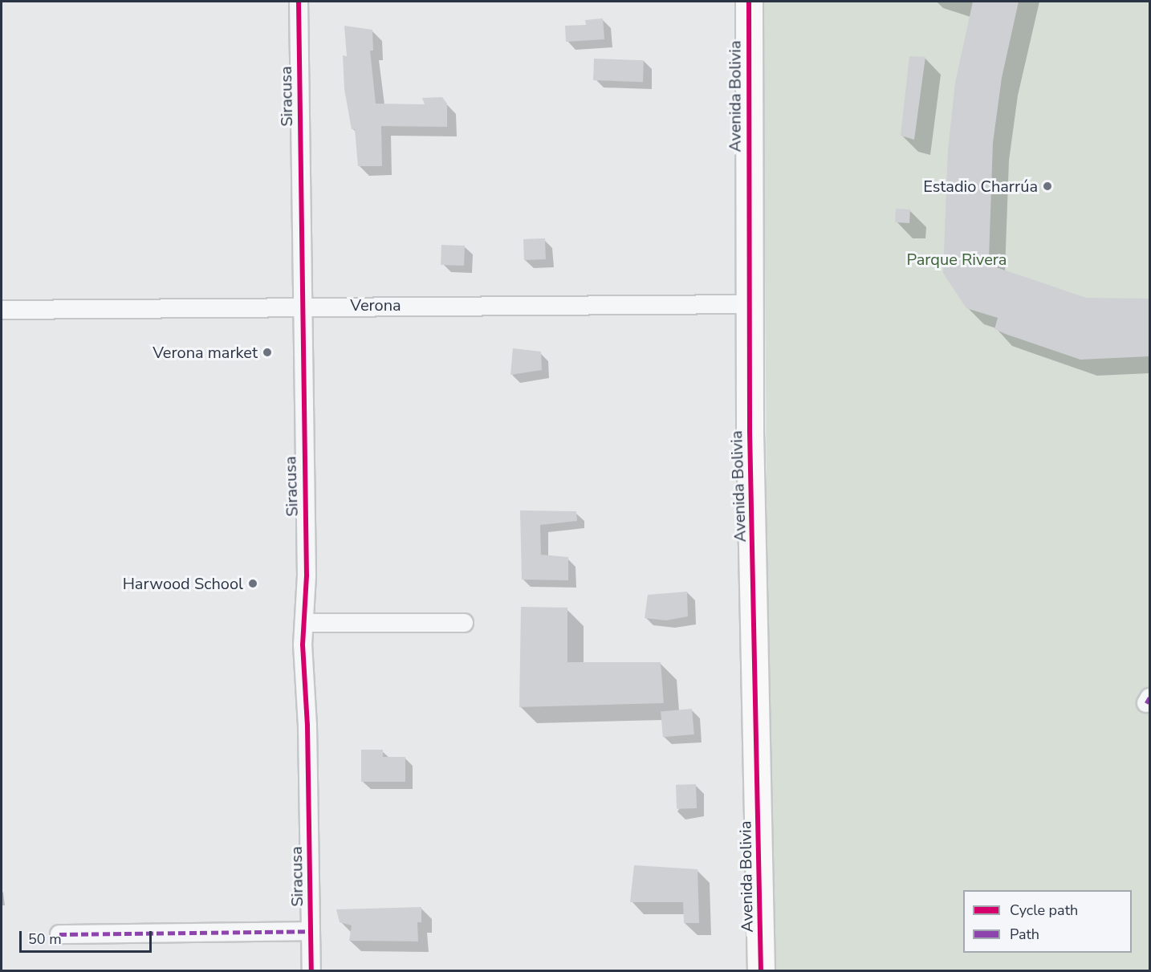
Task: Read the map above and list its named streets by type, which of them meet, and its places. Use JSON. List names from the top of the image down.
{
  "streets": {
    "street": ["Siracusa", "Avenida Bolivia", "Verona"]
  },
  "crossings": [
    ["Siracusa", "Verona"],
    ["Avenida Bolivia", "Verona"]
  ],
  "parks": ["Parque Rivera"],
  "places": ["Estadio Charrúa", "Verona market", "Harwood School"],
  "legend": ["Cycle path", "Path"],
  "scale_bar": "50 m"
}
